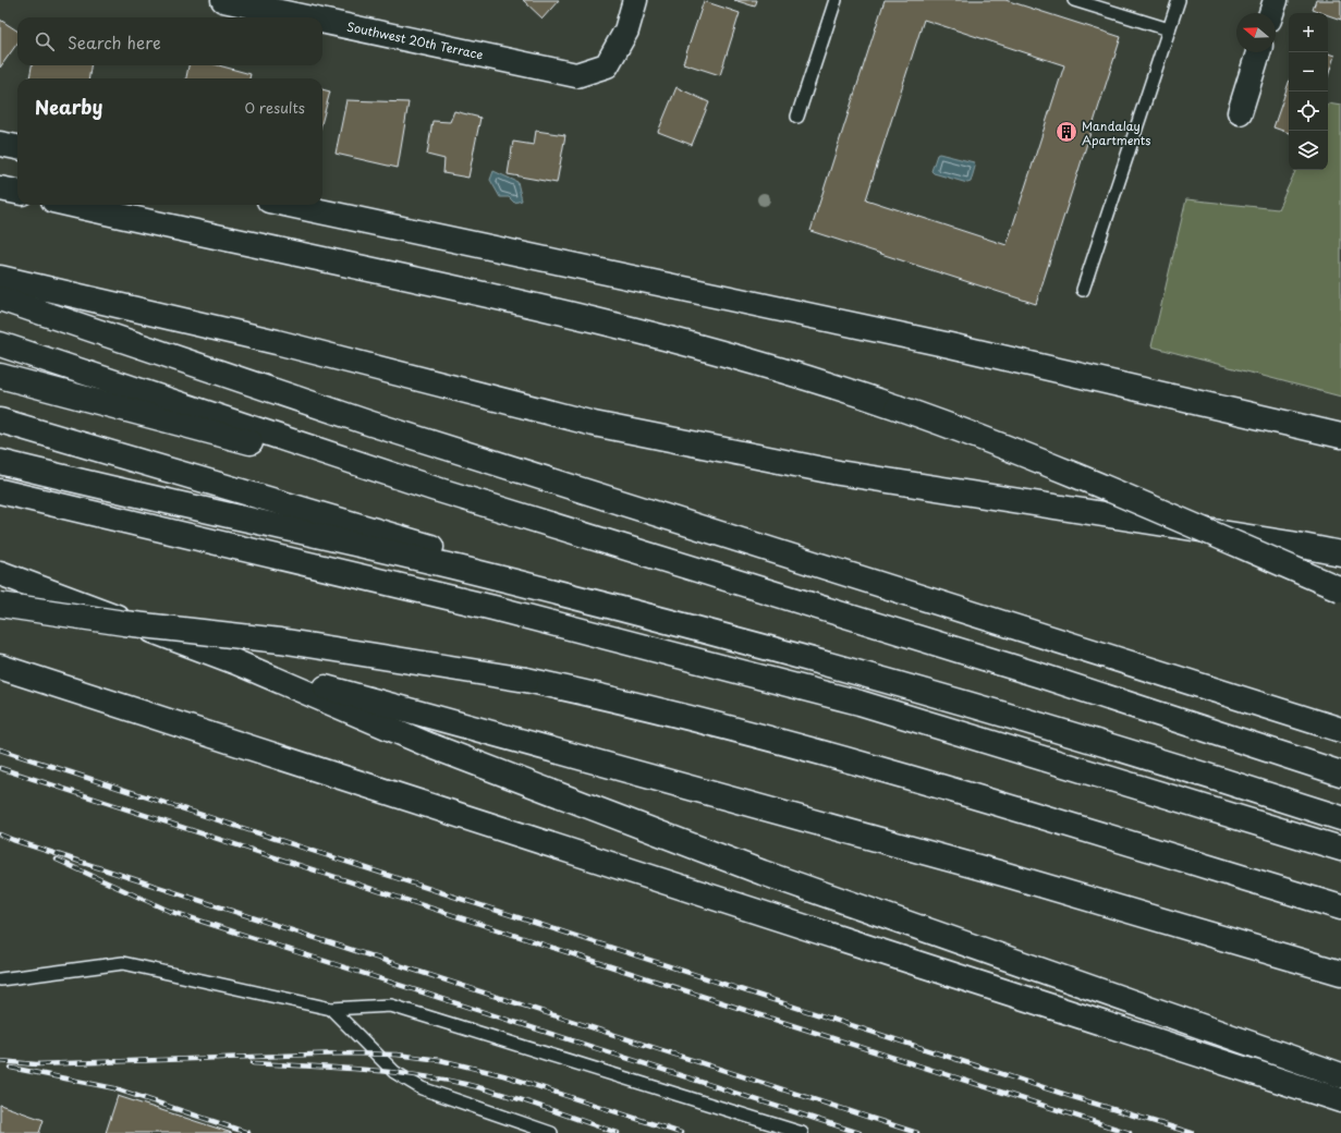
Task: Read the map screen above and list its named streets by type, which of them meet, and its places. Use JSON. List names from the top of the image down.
{
  "streets": {
    "main road": ["Southwest 20th Terrace"]
  },
  "places": {
    "building": ["Mandalay Apartments"]
  },
  "north": "left",
  "page": {
    "map_buttons": ["+", "−"],
    "search": "Search here",
    "heading": ["Nearby", "0 results"]
  }
}
